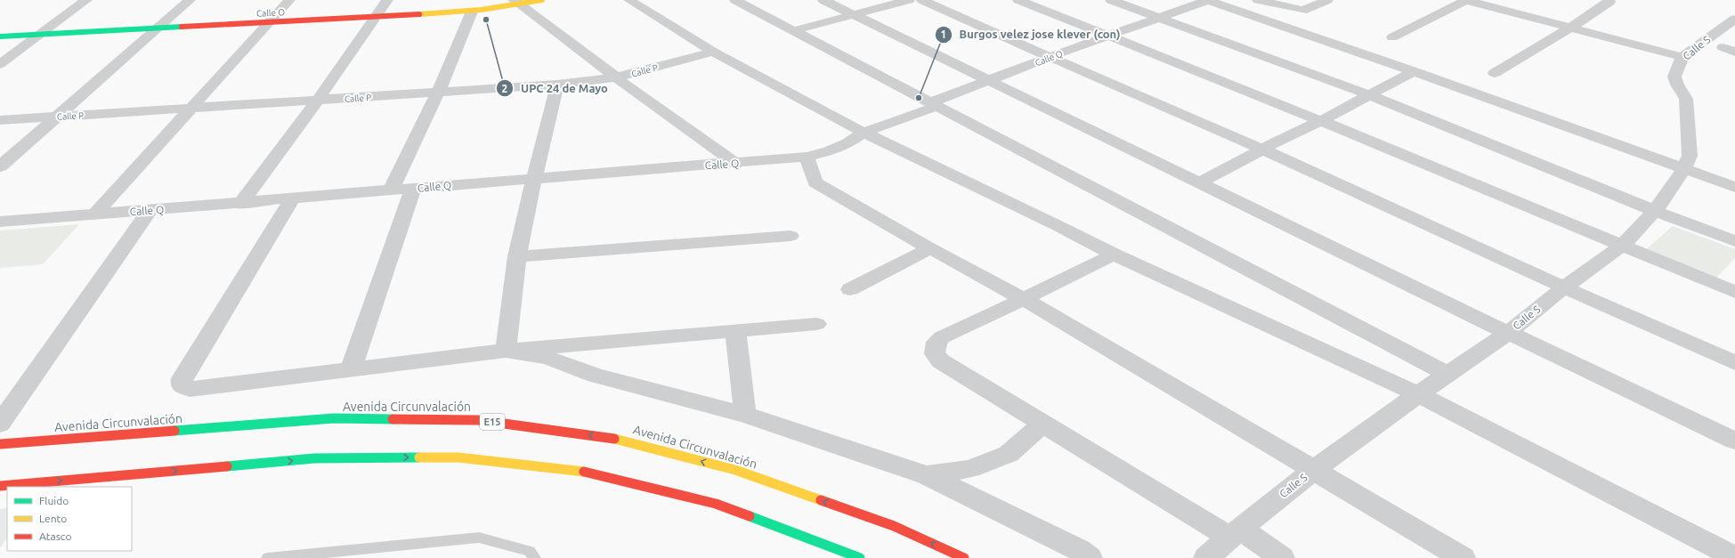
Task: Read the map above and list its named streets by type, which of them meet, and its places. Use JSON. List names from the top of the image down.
{
  "streets": {
    "main road": ["Calle O", "Avenida Circunvalación", "E15"],
    "street": ["Calle S", "Calle Q", "Calle P"]
  },
  "places": ["UPC 24 de Mayo", "Burgos velez jose klever (con)"],
  "legend": ["Fluido", "Lento", "Atasco"]
}
